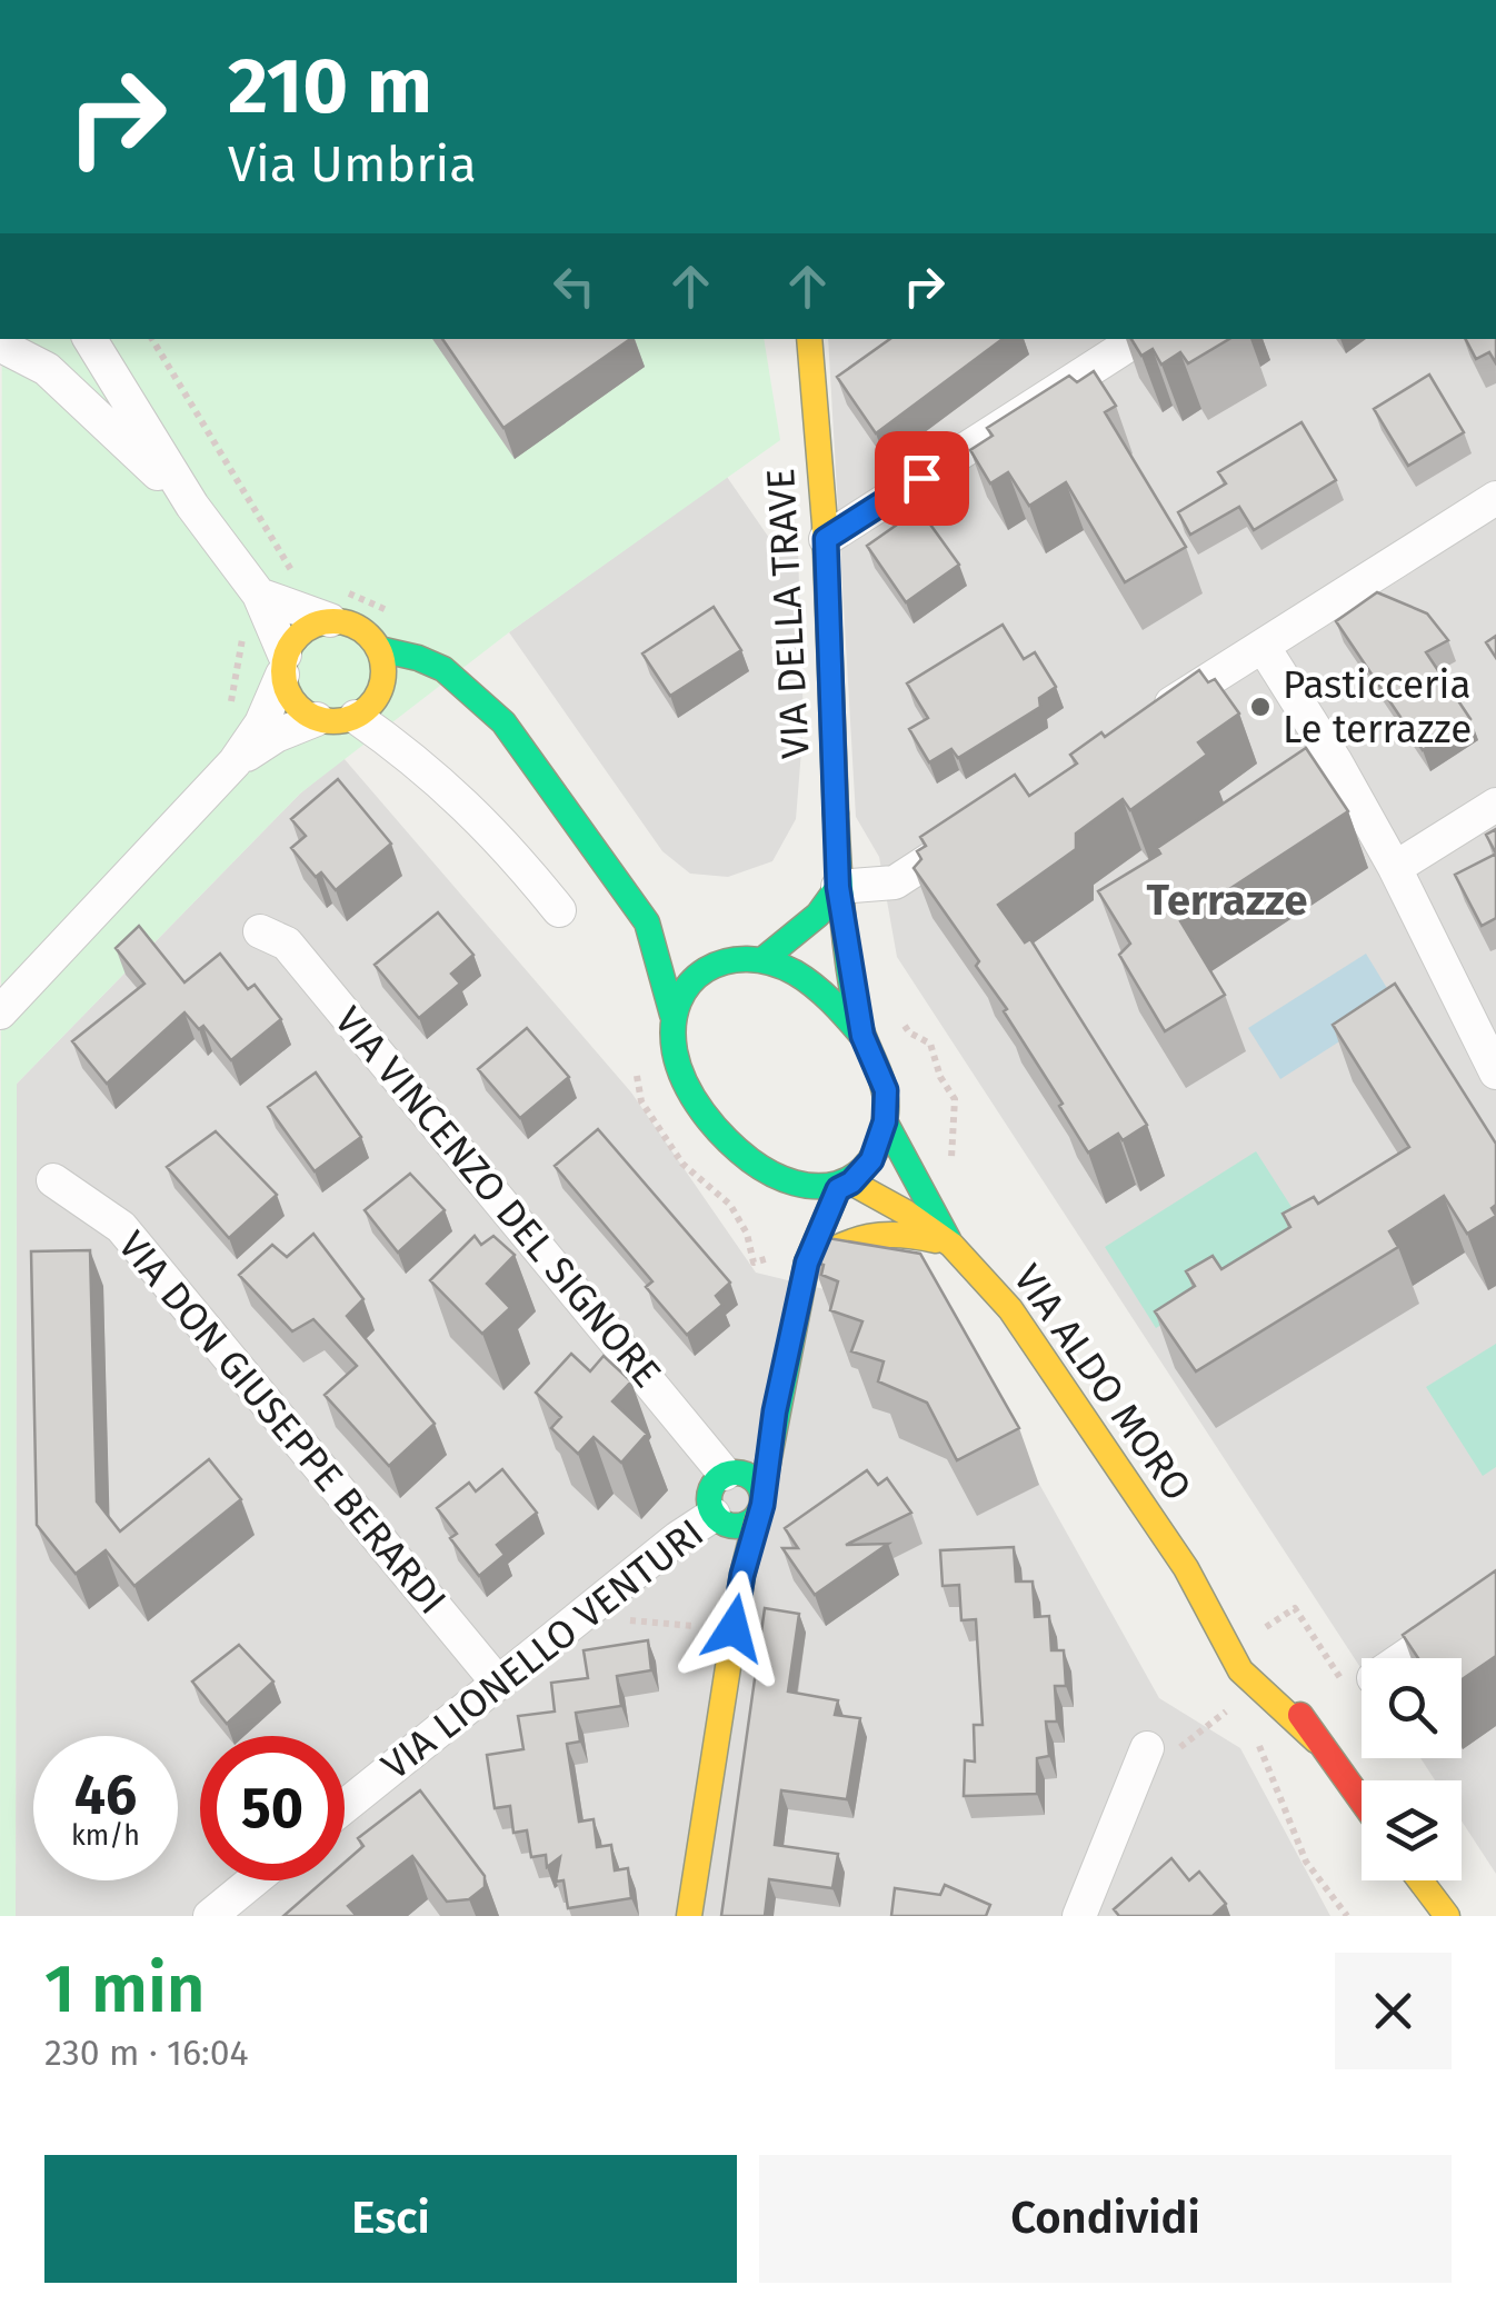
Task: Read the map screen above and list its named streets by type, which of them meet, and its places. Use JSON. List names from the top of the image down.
{
  "streets": {
    "main road": ["VIA DELLA TRAVE", "VIA ALDO MORO"],
    "street": ["VIA VINCENZO DEL SIGNORE", "VIA DON GIUSEPPE BERARDI", "VIA LIONELLO VENTURI"]
  },
  "crossings": [
    ["VIA DELLA TRAVE", "VIA ALDO MORO"],
    ["VIA VINCENZO DEL SIGNORE", "VIA LIONELLO VENTURI"],
    ["VIA DON GIUSEPPE BERARDI", "VIA LIONELLO VENTURI"]
  ],
  "districts": ["Terrazze"],
  "places": ["Pasticceria Le terrazze"],
  "page": {
    "turn": ["210 m", "Via Umbria"],
    "speed": "46 km/h",
    "limit": "50",
    "heading": ["1 min", "230 m · 16:04"],
    "buttons": ["Esci", "Condividi"]
  }
}
